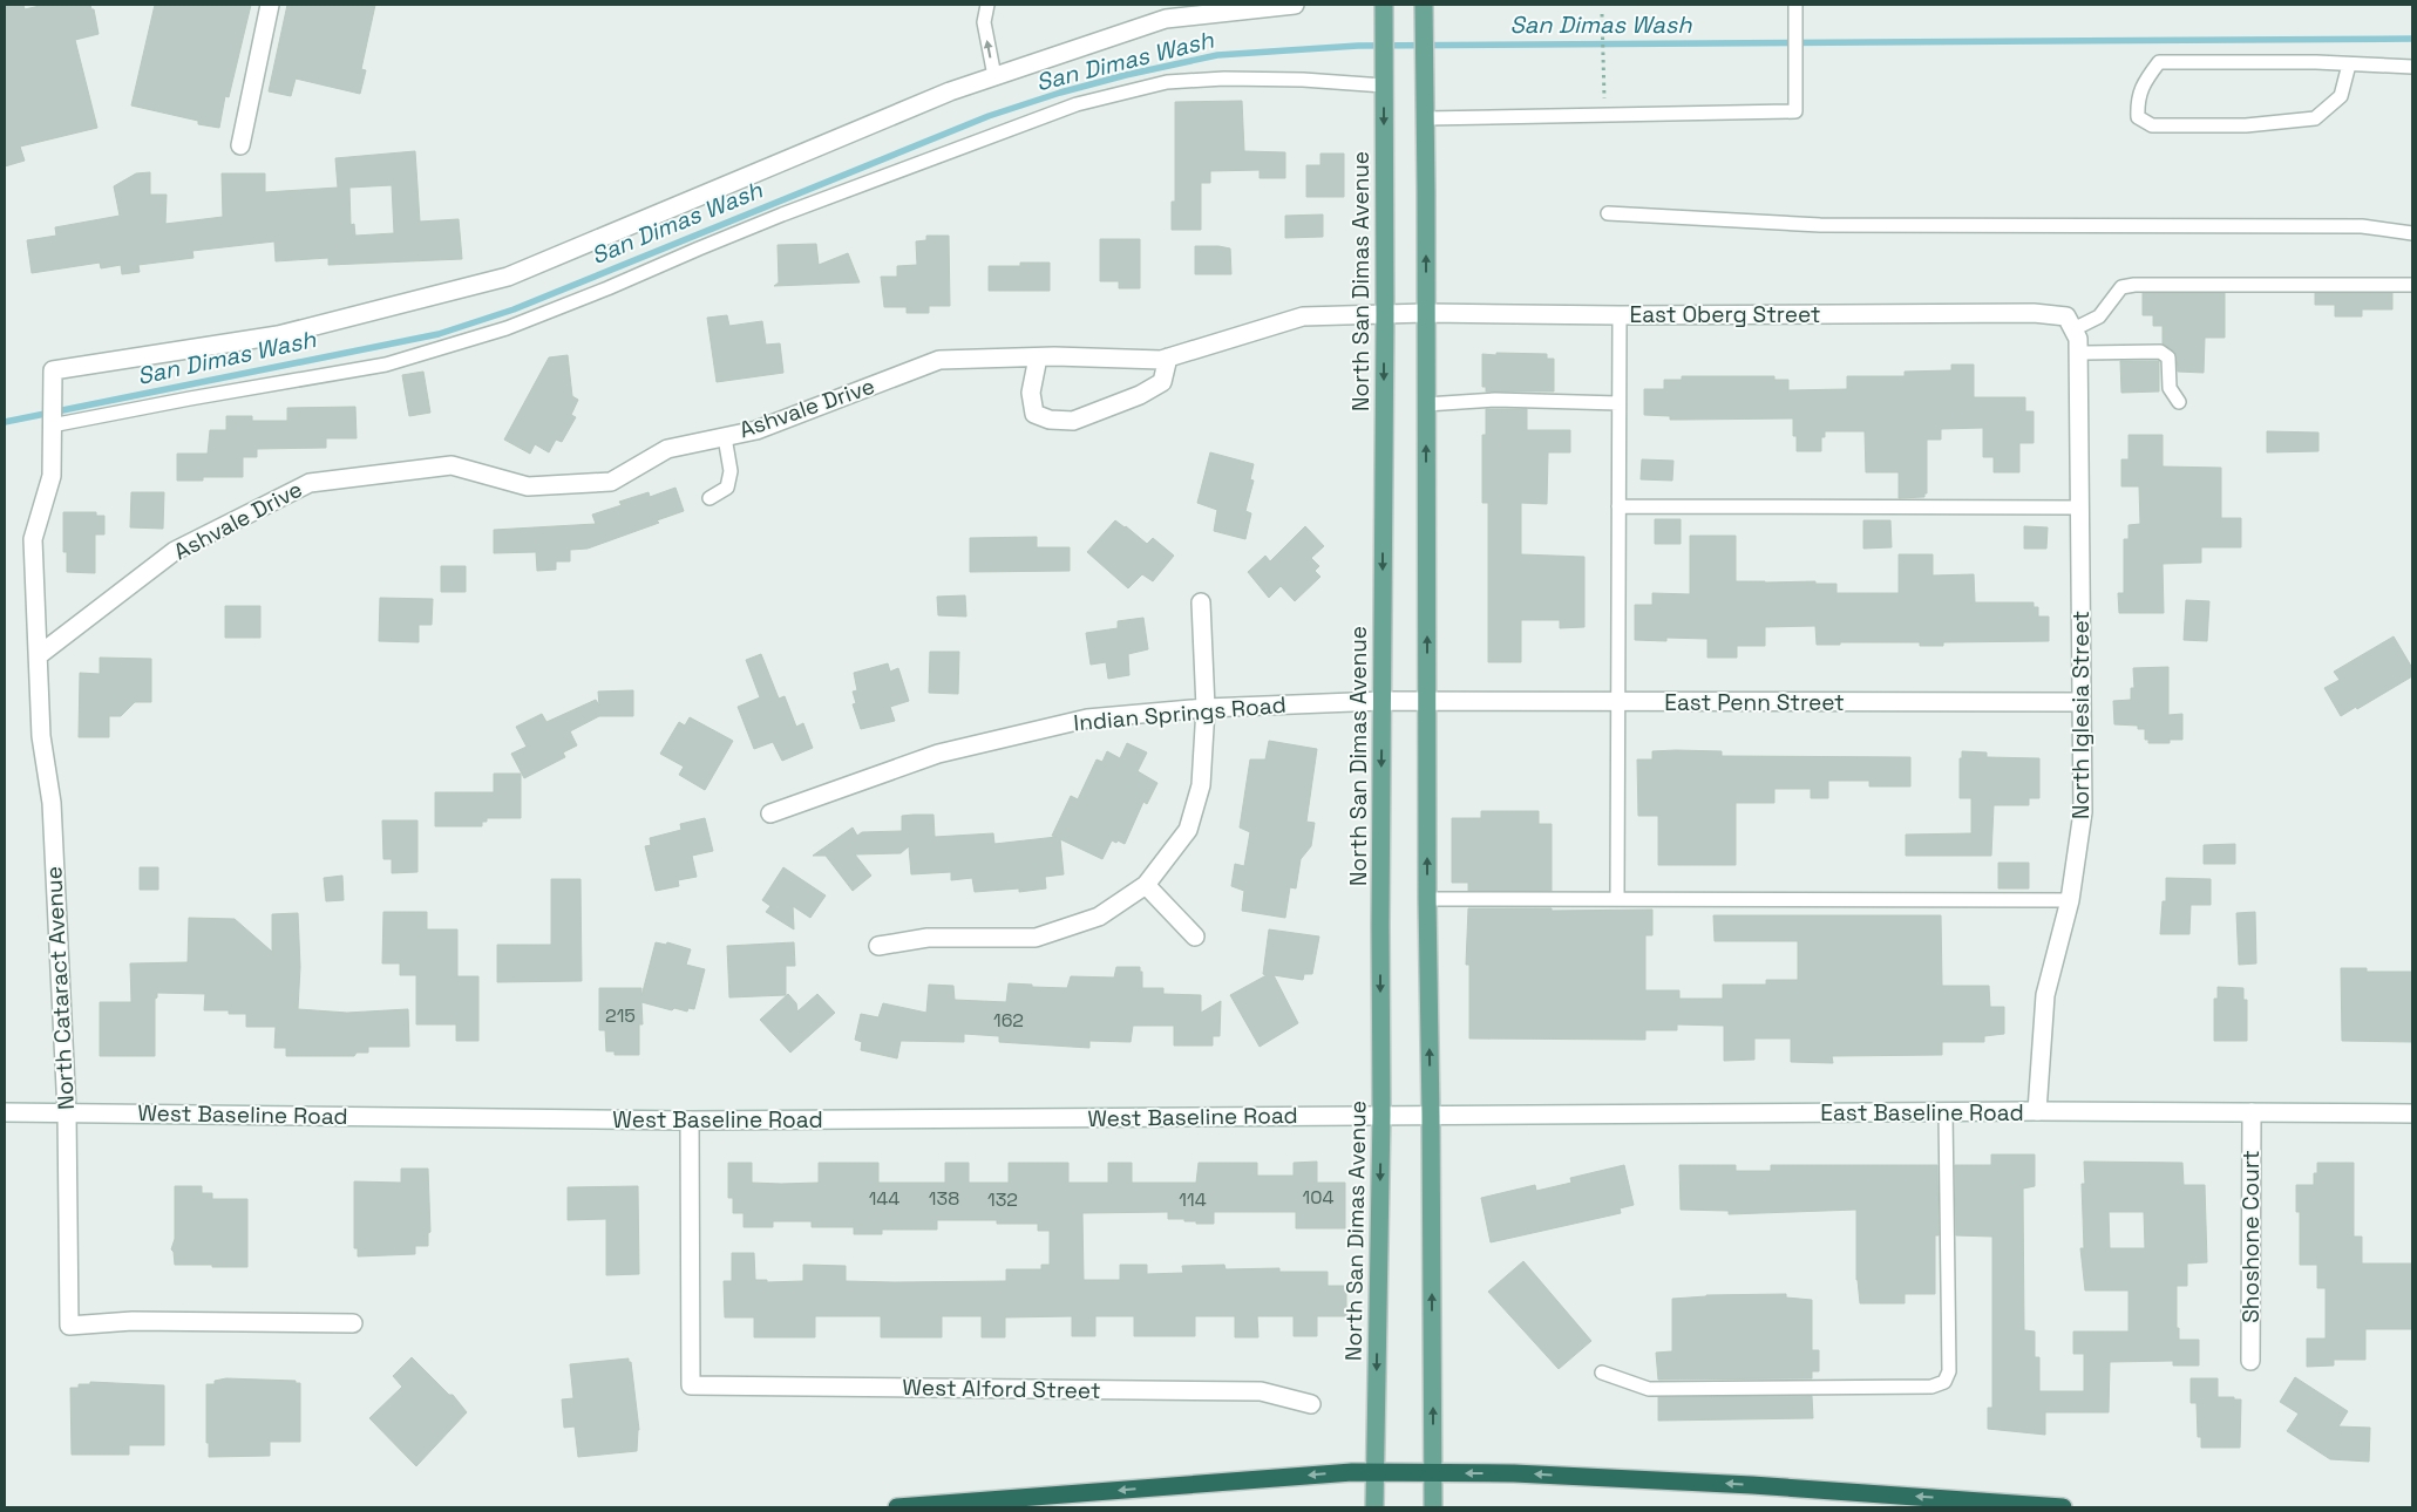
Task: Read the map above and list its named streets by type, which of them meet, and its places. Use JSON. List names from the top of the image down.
{
  "streets": {
    "main road": ["North San Dimas Avenue"],
    "street": [
      "East Oberg Street",
      "Ashvale Drive",
      "East Penn Street",
      "Indian Springs Road",
      "North Iglesia Street",
      "North Cataract Avenue",
      "East Baseline Road",
      "West Baseline Road",
      "Shoshone Court",
      "West Alford Street"
    ]
  },
  "crossings": [
    ["North San Dimas Avenue", "East Oberg Street"],
    ["North San Dimas Avenue", "Ashvale Drive"],
    ["North San Dimas Avenue", "Indian Springs Road"],
    ["North San Dimas Avenue", "West Baseline Road"],
    ["East Oberg Street", "Ashvale Drive"],
    ["East Oberg Street", "North Iglesia Street"],
    ["Ashvale Drive", "North Cataract Avenue"],
    ["East Penn Street", "Indian Springs Road"],
    ["East Penn Street", "North Iglesia Street"],
    ["North Iglesia Street", "East Baseline Road"],
    ["North Cataract Avenue", "West Baseline Road"],
    ["East Baseline Road", "West Baseline Road"],
    ["East Baseline Road", "Shoshone Court"],
    ["West Baseline Road", "West Alford Street"]
  ],
  "water": ["San Dimas Wash"],
  "house_numbers": [
    "215",
    "162",
    "104",
    "144",
    "138",
    "132",
    "114"
  ]
}
